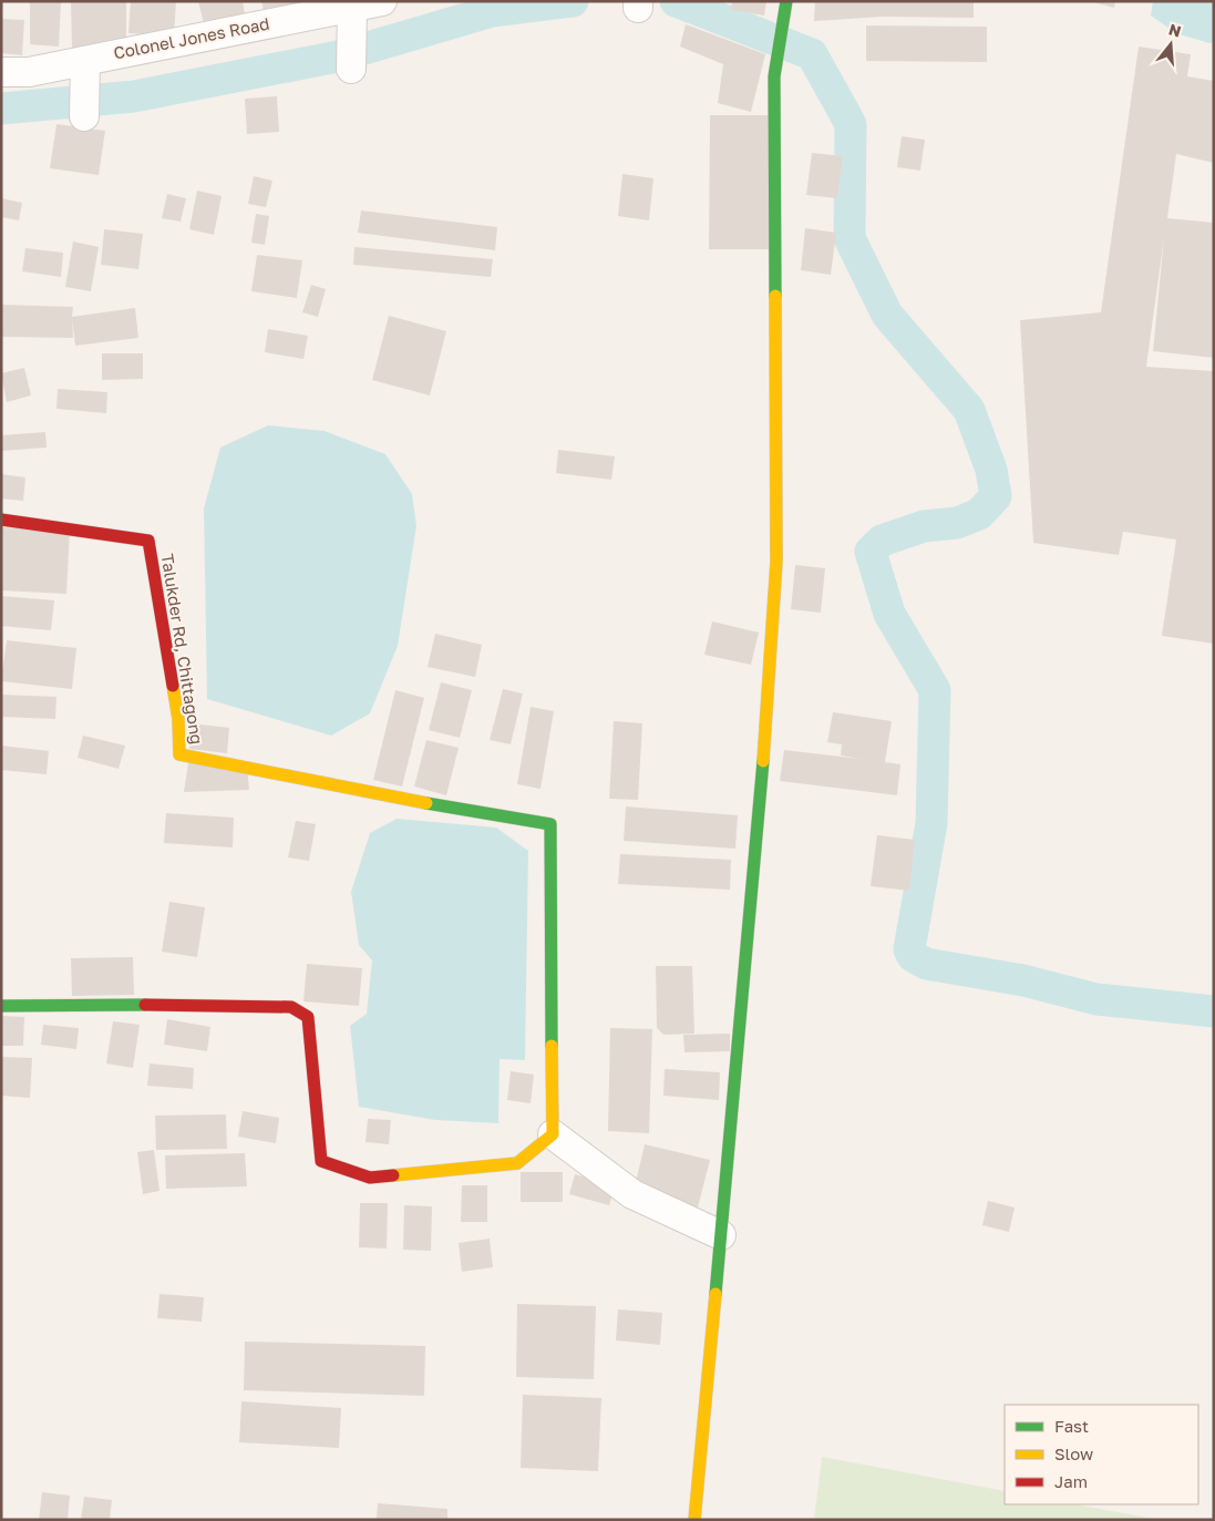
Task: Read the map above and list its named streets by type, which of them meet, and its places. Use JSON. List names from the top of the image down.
{
  "streets": {
    "street": ["Colonel Jones Road", "Talukder Rd, Chittagong"]
  },
  "legend": ["Fast", "Slow", "Jam"],
  "north": "top"
}
